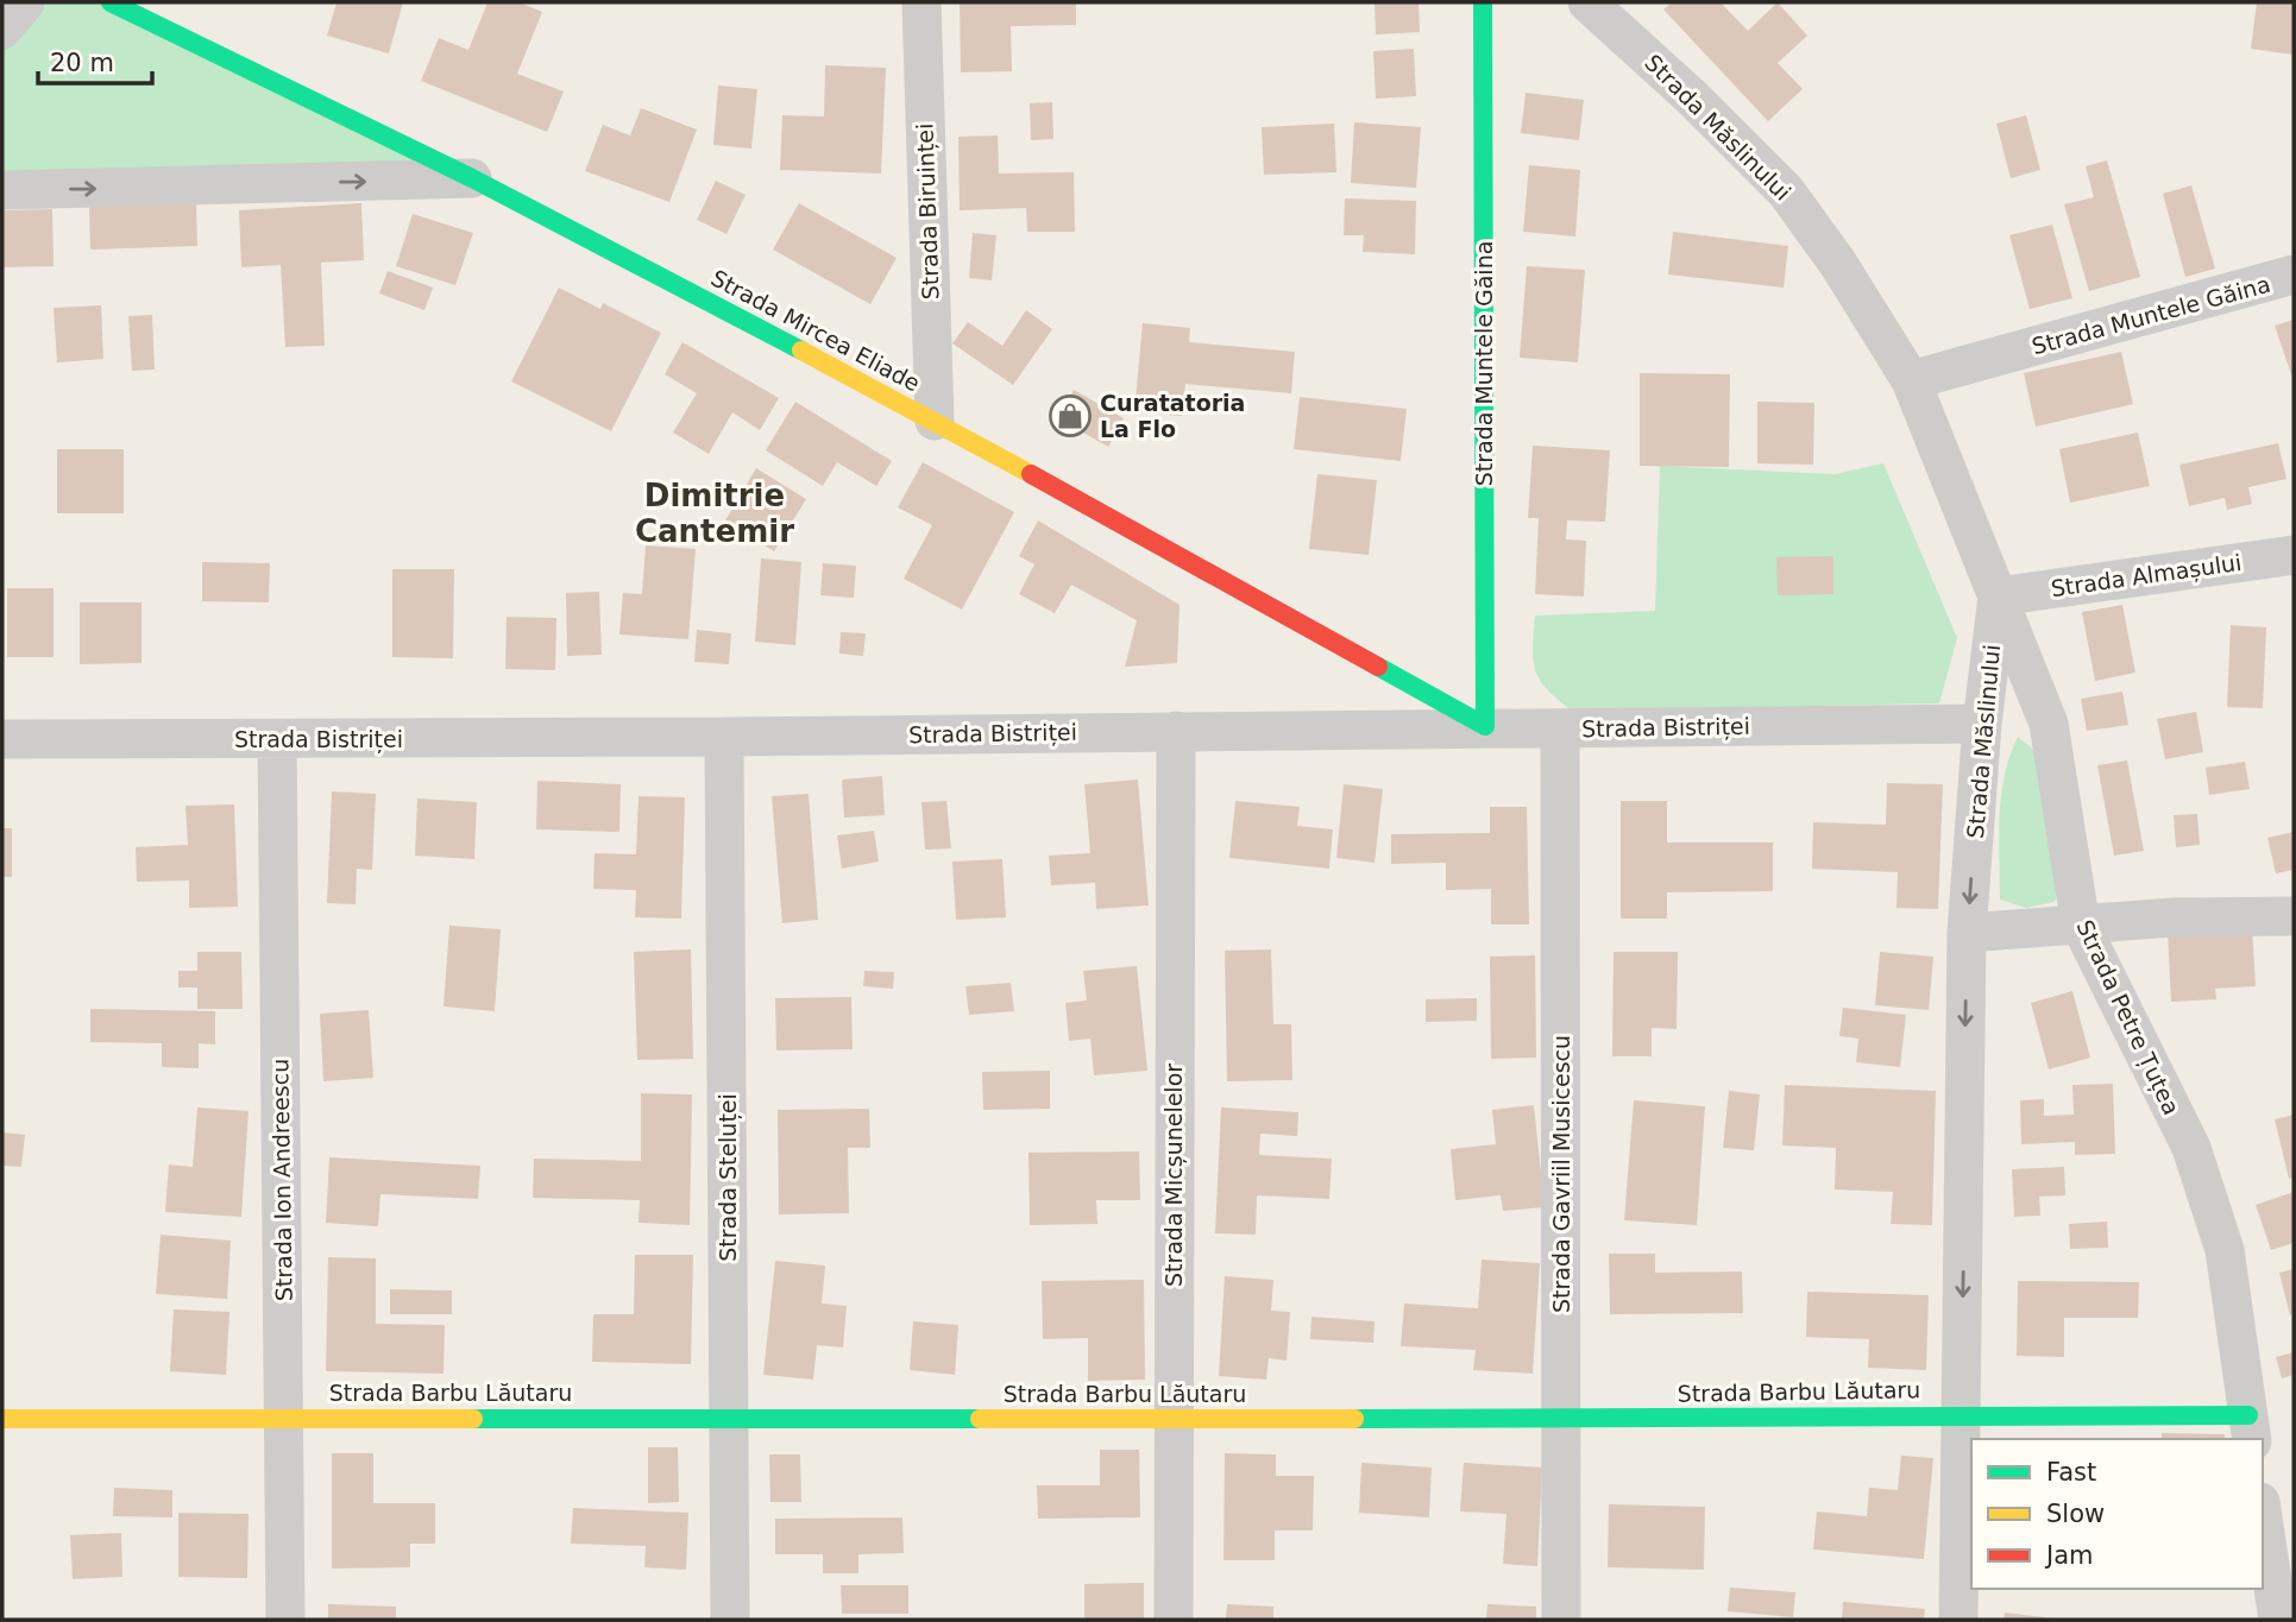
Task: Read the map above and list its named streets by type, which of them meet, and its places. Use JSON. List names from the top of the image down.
{
  "streets": {
    "street": [
      "Strada Măslinului",
      "Strada Biruinței",
      "Strada Muntele Găina",
      "Strada Mircea Eliade",
      "Strada Almașului",
      "Strada Bistriței",
      "Strada Petre Țuțea",
      "Strada Gavriil Musicescu",
      "Strada Micșunelelor",
      "Strada Steluței",
      "Strada Ion Andreescu",
      "Strada Barbu Lăutaru"
    ]
  },
  "crossings": [
    ["Strada Măslinului", "Strada Muntele Găina"],
    ["Strada Măslinului", "Strada Almașului"],
    ["Strada Măslinului", "Strada Bistriței"],
    ["Strada Măslinului", "Strada Petre Țuțea"],
    ["Strada Măslinului", "Strada Barbu Lăutaru"],
    ["Strada Biruinței", "Strada Mircea Eliade"],
    ["Strada Muntele Găina", "Strada Mircea Eliade"],
    ["Strada Muntele Găina", "Strada Bistriței"],
    ["Strada Mircea Eliade", "Strada Bistriței"],
    ["Strada Almașului", "Strada Petre Țuțea"],
    ["Strada Bistriței", "Strada Gavriil Musicescu"],
    ["Strada Bistriței", "Strada Micșunelelor"],
    ["Strada Bistriței", "Strada Steluței"],
    ["Strada Bistriței", "Strada Ion Andreescu"],
    ["Strada Petre Țuțea", "Strada Barbu Lăutaru"],
    ["Strada Gavriil Musicescu", "Strada Barbu Lăutaru"],
    ["Strada Micșunelelor", "Strada Barbu Lăutaru"],
    ["Strada Steluței", "Strada Barbu Lăutaru"],
    ["Strada Ion Andreescu", "Strada Barbu Lăutaru"]
  ],
  "one_way": ["Strada Măslinului"],
  "districts": ["Dimitrie Cantemir"],
  "places": {
    "shop": ["Curatatoria La Flo"]
  },
  "legend": ["Fast", "Slow", "Jam"],
  "scale_bar": "20 m"
}
